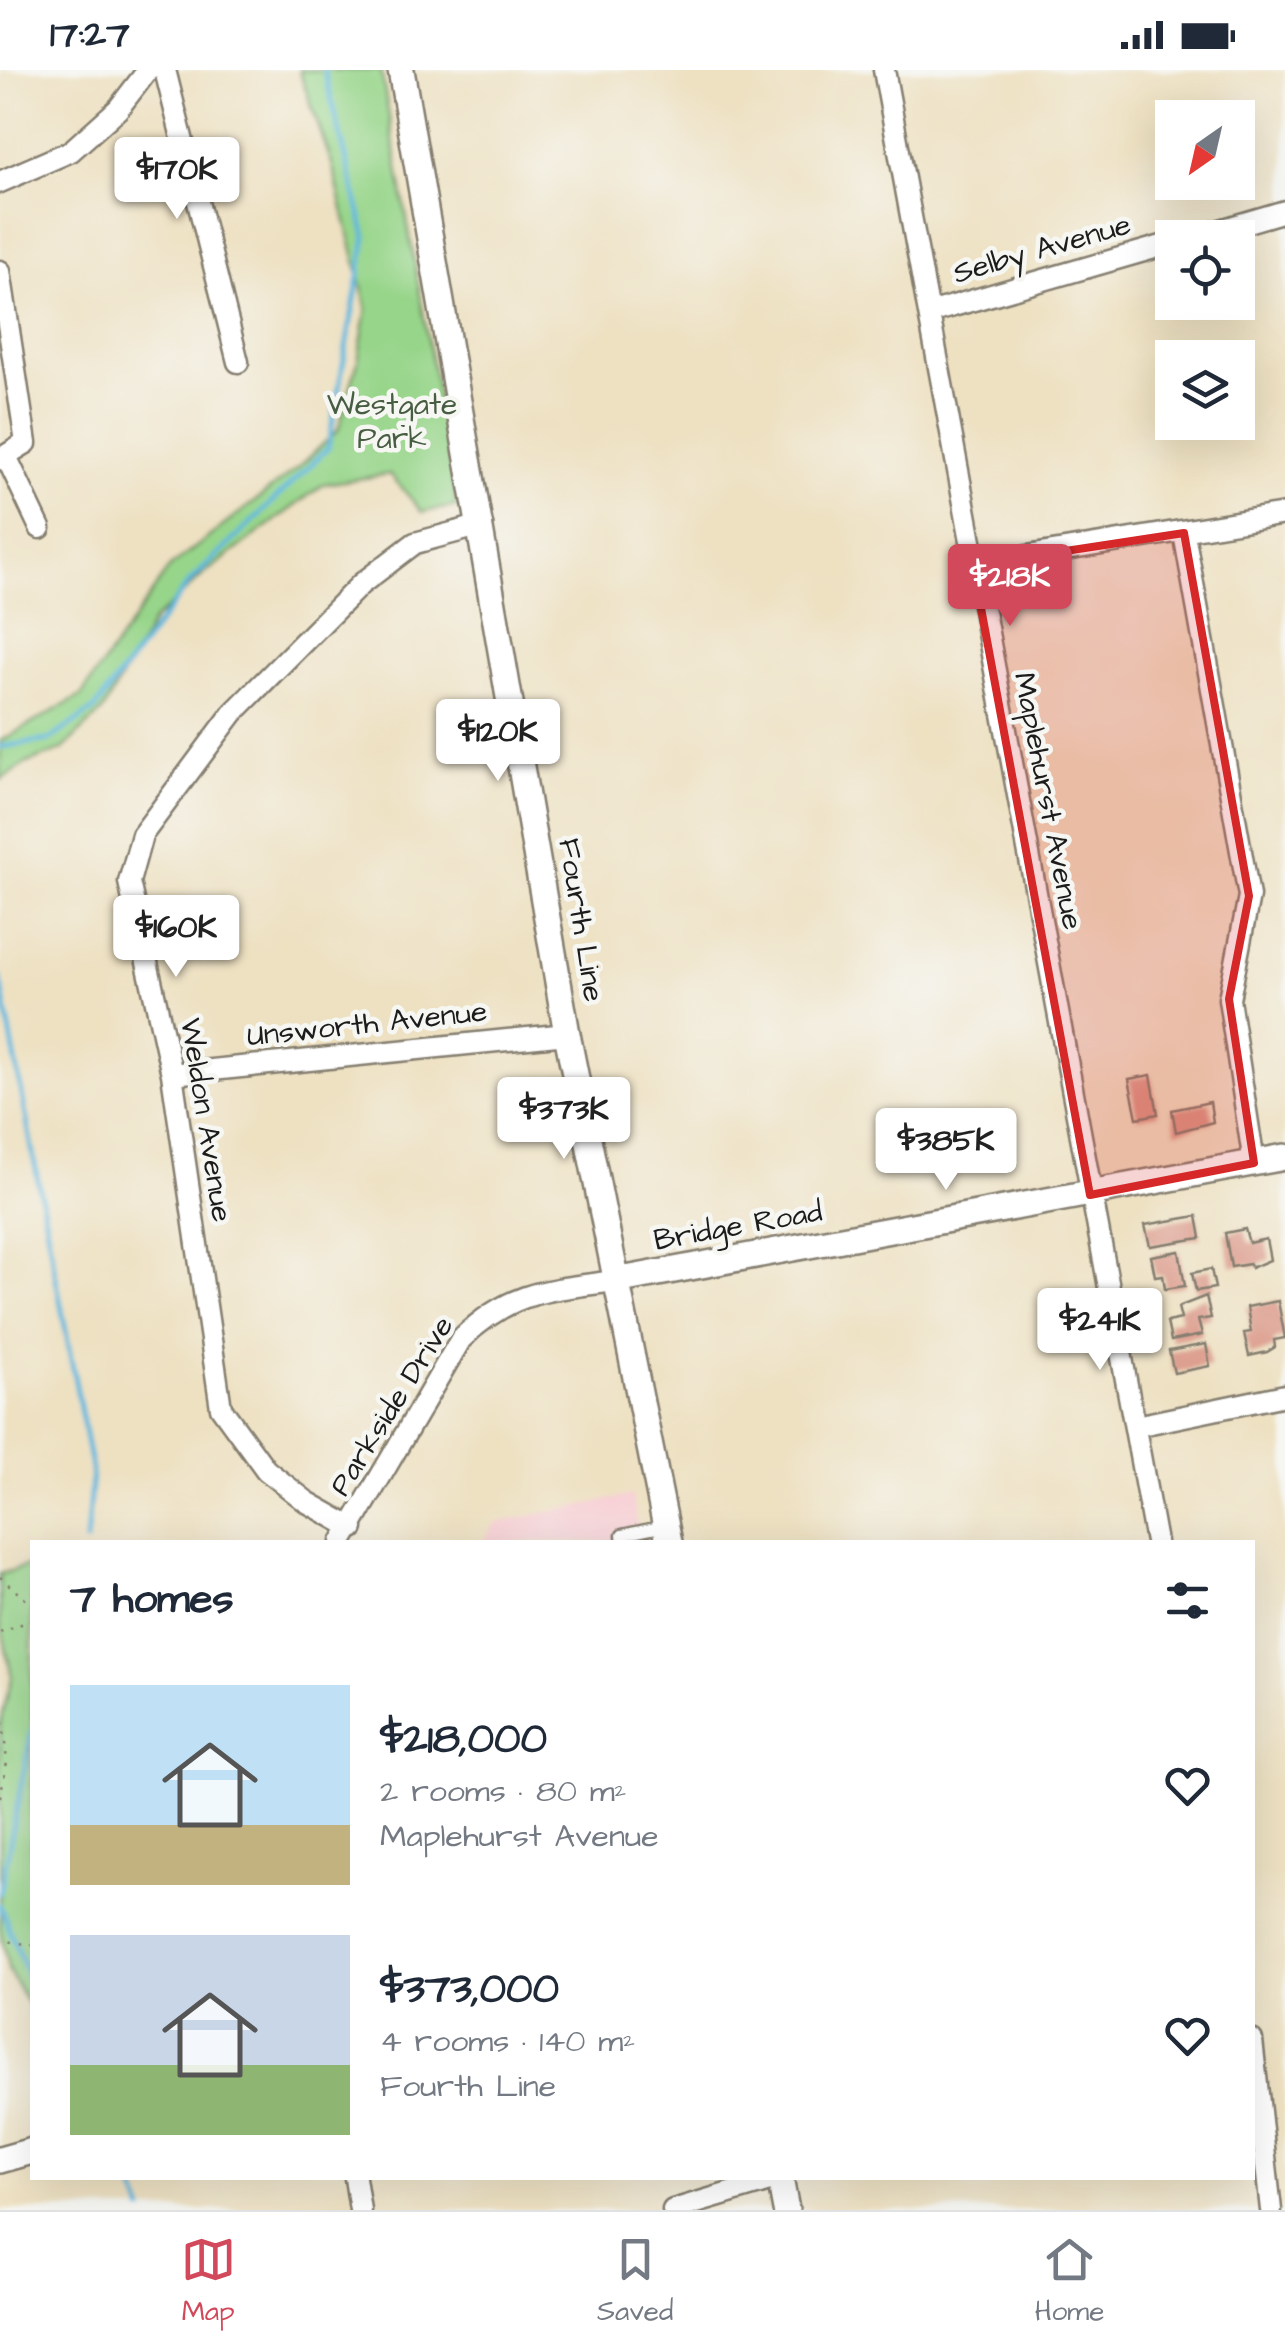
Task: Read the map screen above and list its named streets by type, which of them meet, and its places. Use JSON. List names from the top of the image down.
{
  "streets": {
    "street": [
      "Selby Avenue",
      "Maplehurst Avenue",
      "Fourth Line",
      "Unsworth Avenue",
      "Weldon Avenue",
      "Bridge Road",
      "Parkside Drive"
    ]
  },
  "crossings": [
    ["Selby Avenue", "Maplehurst Avenue"],
    ["Maplehurst Avenue", "Bridge Road"],
    ["Fourth Line", "Unsworth Avenue"],
    ["Fourth Line", "Weldon Avenue"],
    ["Fourth Line", "Bridge Road"],
    ["Fourth Line", "Parkside Drive"],
    ["Unsworth Avenue", "Weldon Avenue"],
    ["Weldon Avenue", "Parkside Drive"],
    ["Bridge Road", "Parkside Drive"]
  ],
  "parks": ["Westgate Park"],
  "north": "bottom left",
  "page": {
    "status": "17:27",
    "price": [
      "$170K",
      "$218K",
      "$120K",
      "$160K",
      "$373K",
      "$385K",
      "$241K"
    ],
    "heading": "7 homes",
    "list": [
      {
        "name": "$218,000",
        "note": "2 rooms · 80 m² · Maplehurst Avenue"
      },
      {
        "name": "$373,000",
        "note": "4 rooms · 140 m² · Fourth Line"
      }
    ],
    "tabs": ["Map", "Saved", "Home"]
  }
}
